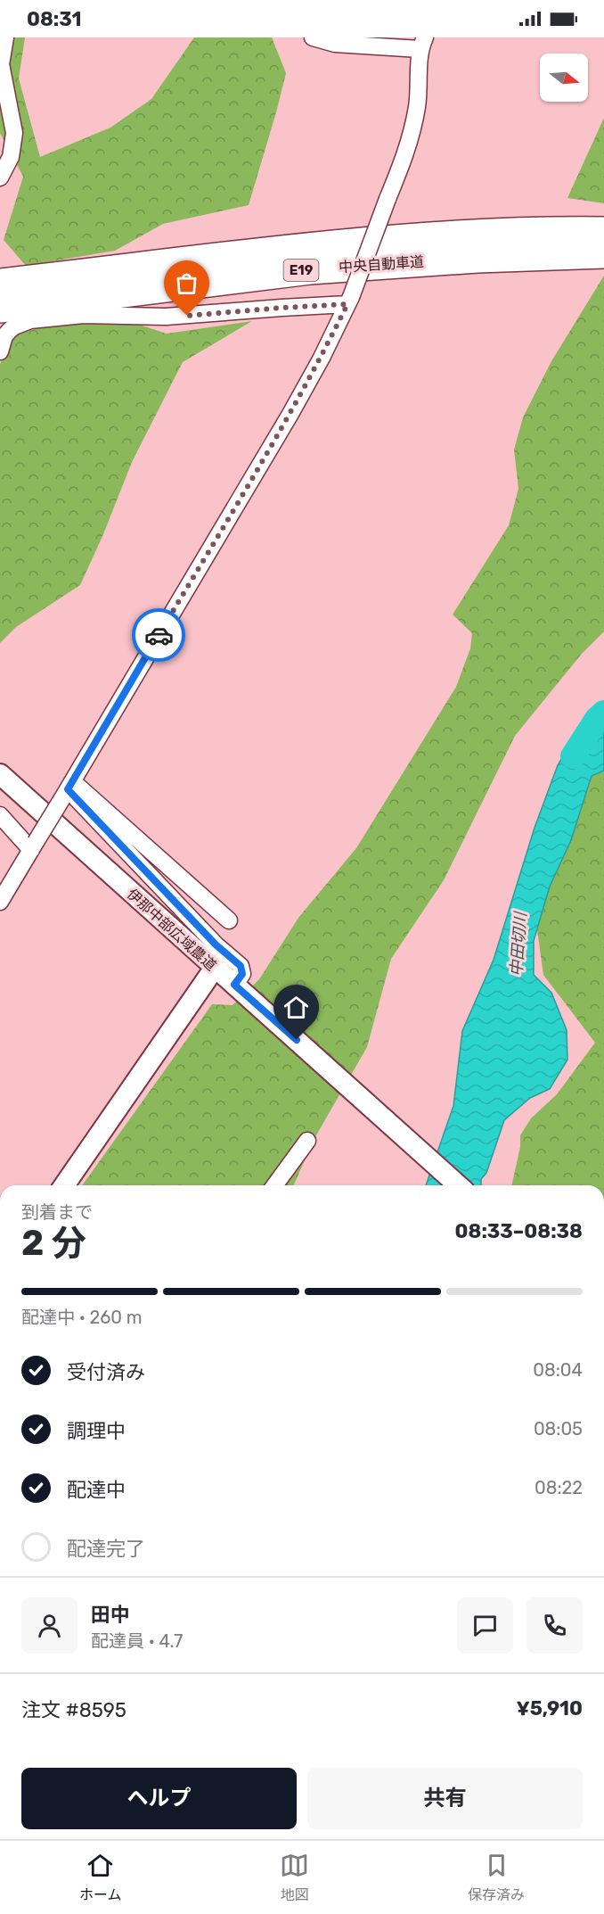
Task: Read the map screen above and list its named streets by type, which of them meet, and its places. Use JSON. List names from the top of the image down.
{
  "streets": {
    "highway": ["中央自動車道", "E19"],
    "street": ["伊那中部広域農道"]
  },
  "water": ["中田切川"],
  "north": "right",
  "page": {
    "status": "08:31",
    "heading": ["2 分", "到着まで", "08:33–08:38"],
    "panel": [
      "田中",
      "配達員 · 4.7",
      "注文 #8595",
      "¥5,910"
    ],
    "bar": "配達中 · 260 m",
    "list": [
      ["受付済み", "08:04"],
      ["調理中", "08:05"],
      ["配達中", "08:22"],
      "配達完了"
    ],
    "buttons": ["ヘルプ", "共有"],
    "tabs": ["ホーム", "地図", "保存済み"]
  }
}
